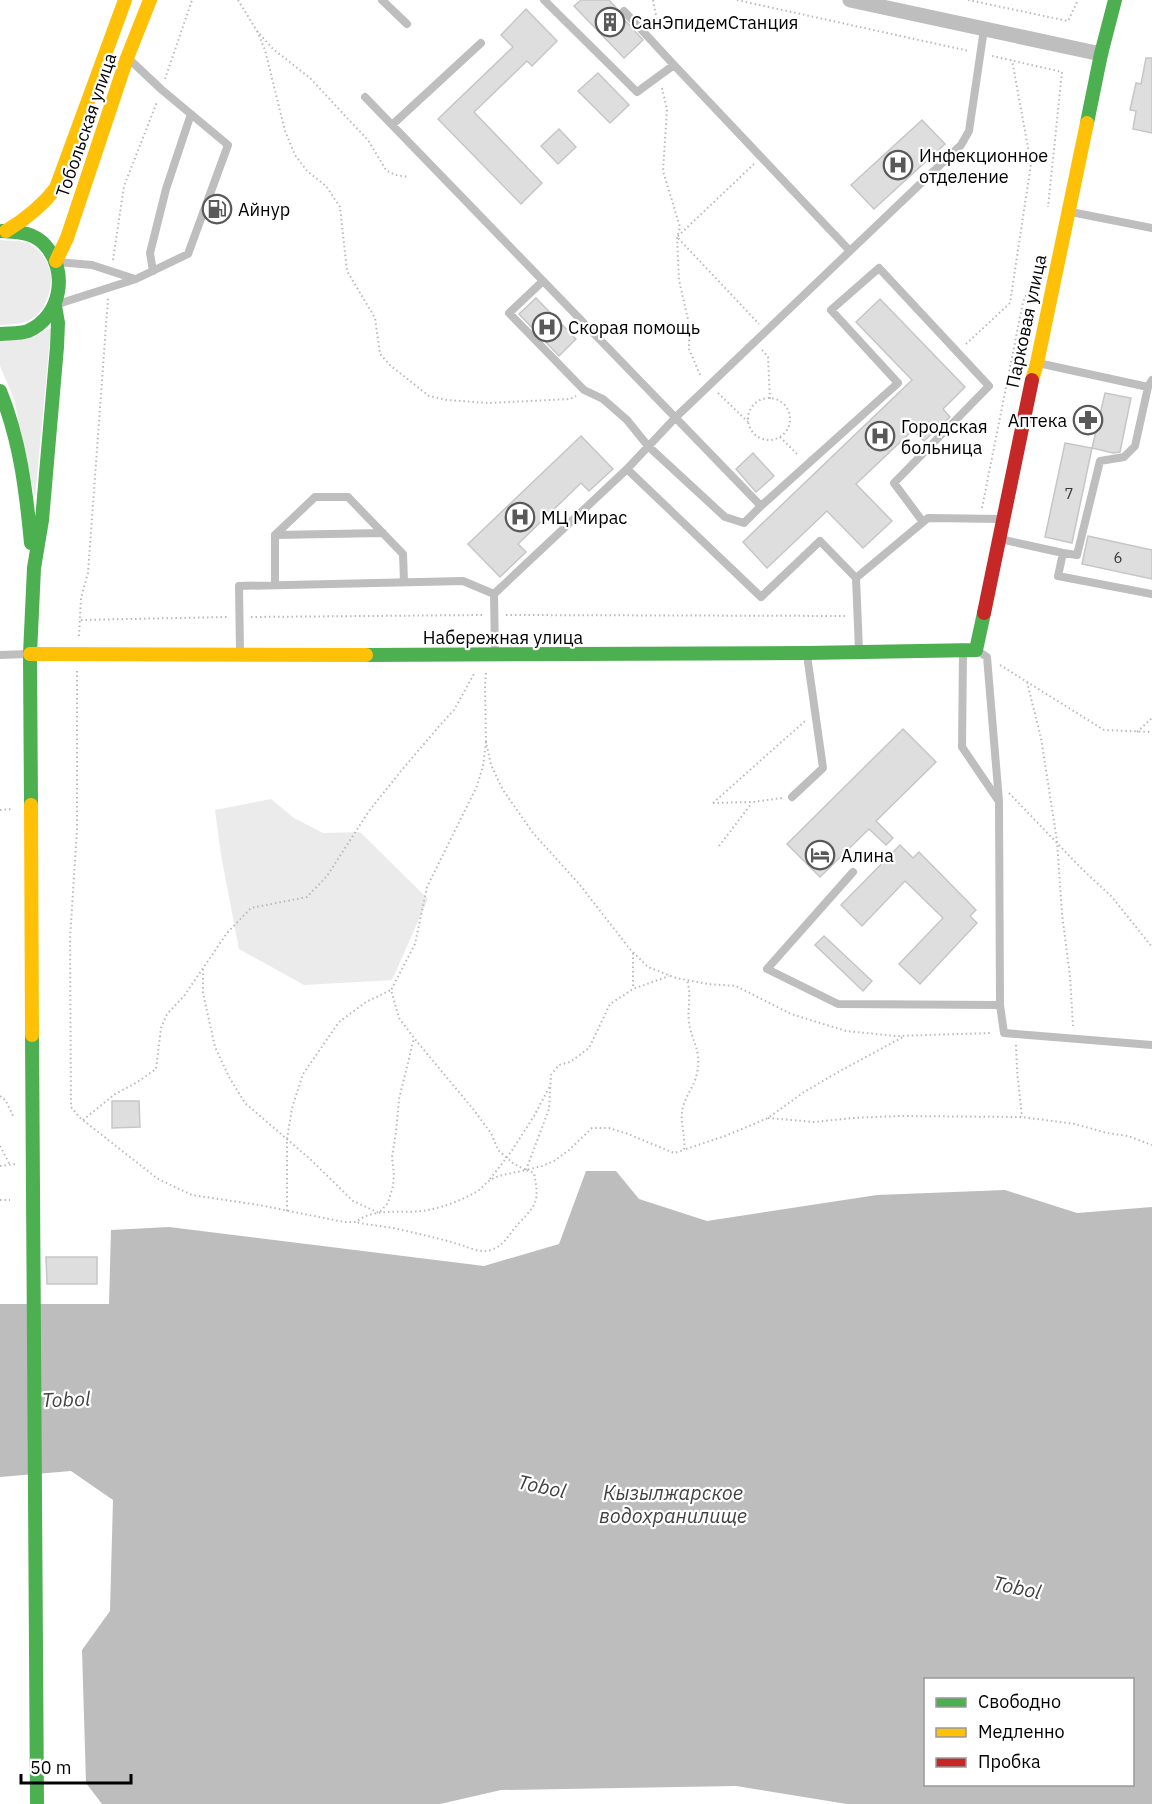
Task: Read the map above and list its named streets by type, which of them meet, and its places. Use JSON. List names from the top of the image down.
{
  "streets": {
    "street": ["Тобольская улица", "Парковая улица", "Набережная улица"]
  },
  "crossings": [
    ["Парковая улица", "Набережная улица"]
  ],
  "water": ["Tobol", "Кызылжарское водохранилище"],
  "places": {
    "building": ["СанЭпидемСтанция"],
    "hospital": [
      "Инфекционное отделение",
      "Скорая помощь",
      "Городская больница",
      "МЦ Мирас"
    ],
    "fuel station": ["Айнур"],
    "pharmacy": ["Аптека"],
    "hotel": ["Алина"]
  },
  "house_numbers": ["7", "6"],
  "legend": ["Свободно", "Медленно", "Пробка"],
  "scale_bar": "50 m"
}
